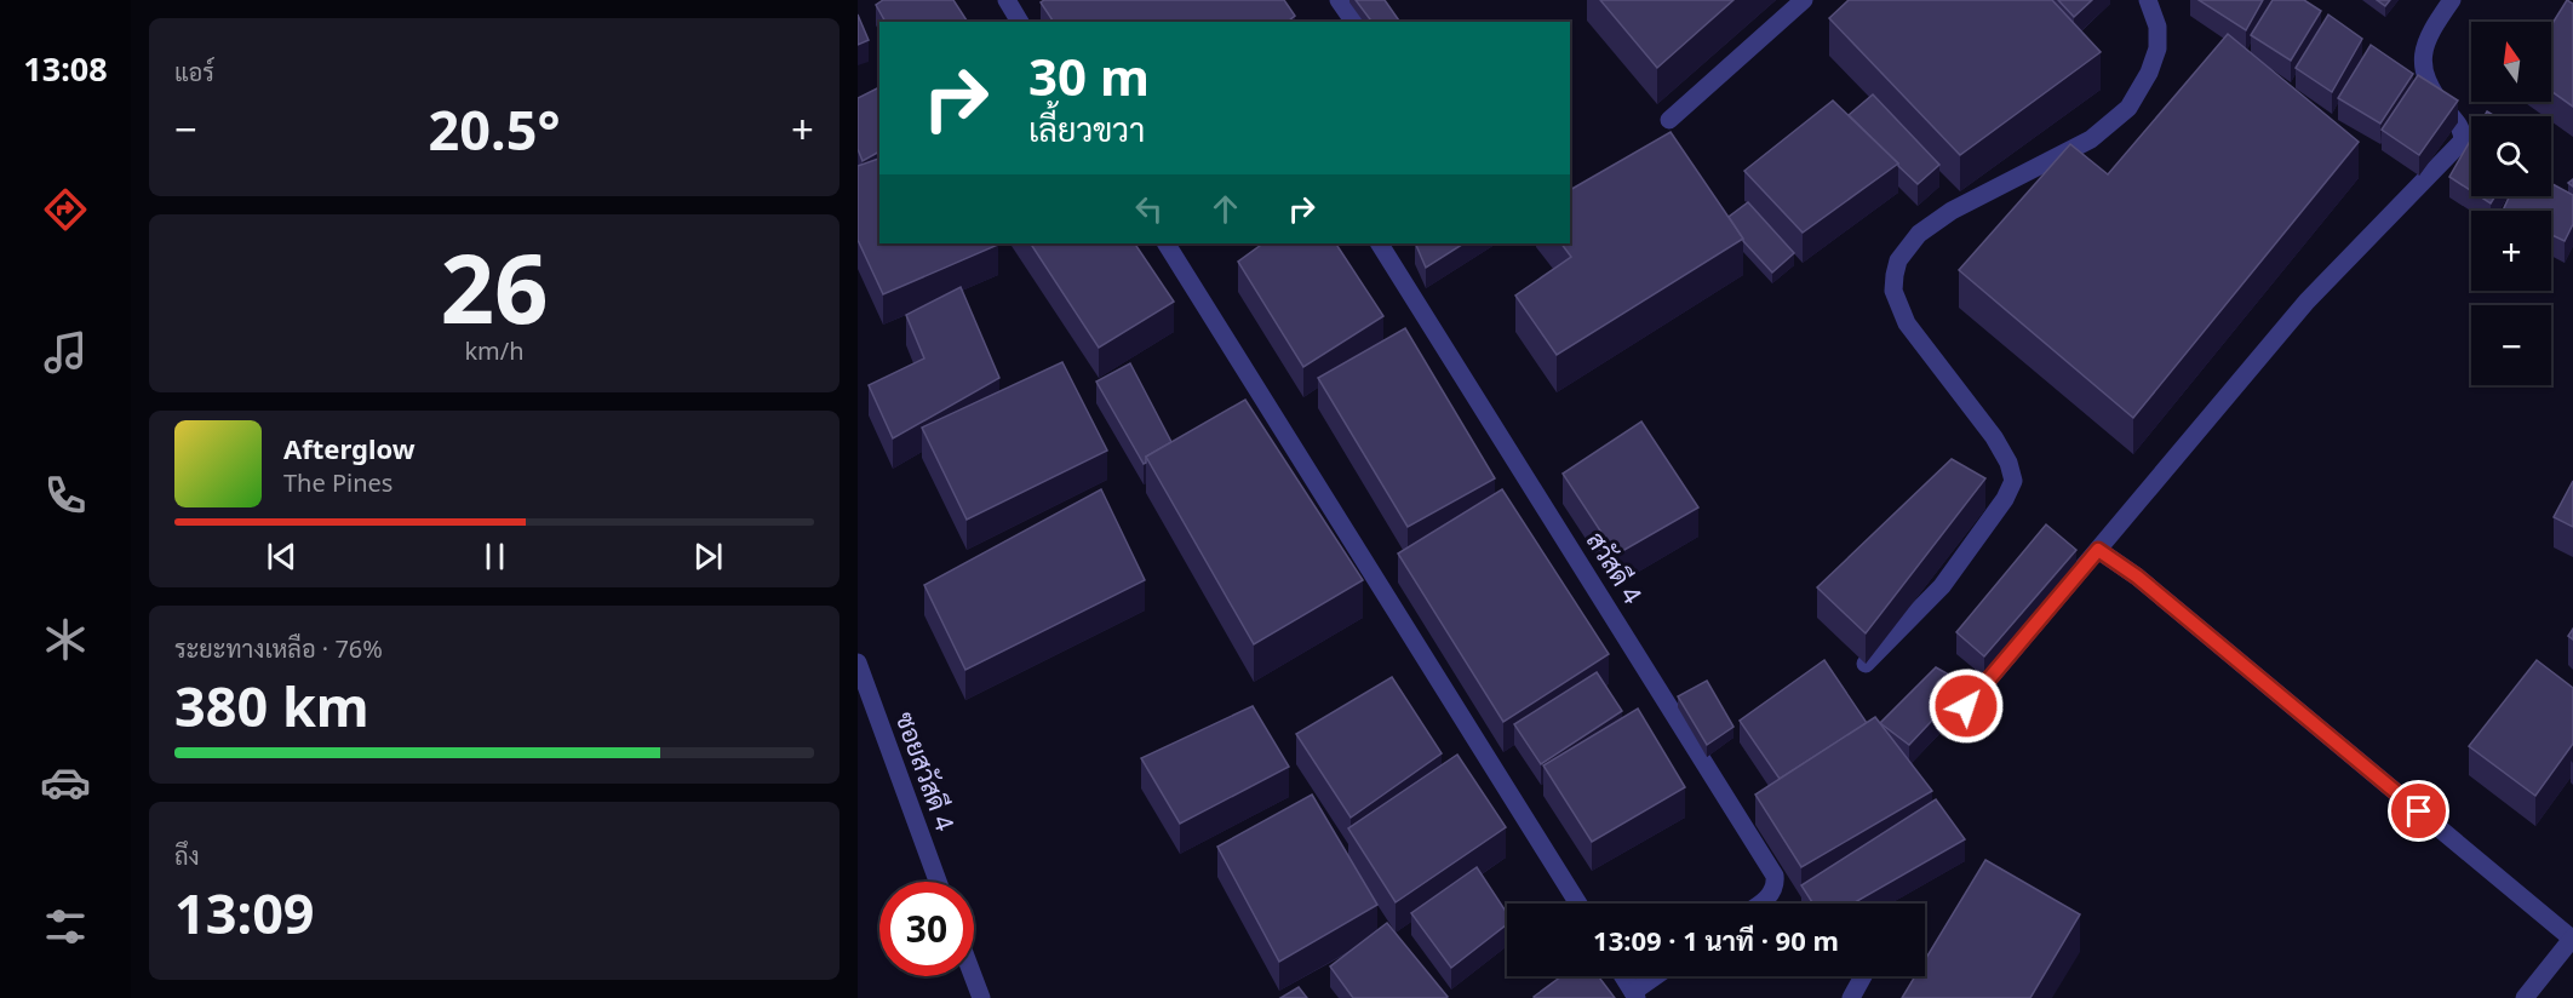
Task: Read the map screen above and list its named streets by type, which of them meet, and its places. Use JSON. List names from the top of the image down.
{
  "streets": {
    "street": ["สวัสดี 4", "ซอยสวัสดี 4"]
  },
  "north": "top",
  "page": {
    "tabs": "13:08",
    "tile": [
      "แอร์",
      ["26", "km/h"],
      ["ระยะทางเหลือ · 76%", "380 km"],
      ["ถึง", "13:09"]
    ],
    "map_buttons": ["+", "−"],
    "turn": ["30 m", "เลี้ยวขวา"],
    "heat": ["−", "20.5°", "+"],
    "song": ["Afterglow", "The Pines"],
    "limit": "30",
    "trip": "13:09 · 1 นาที · 90 m"
  }
}
